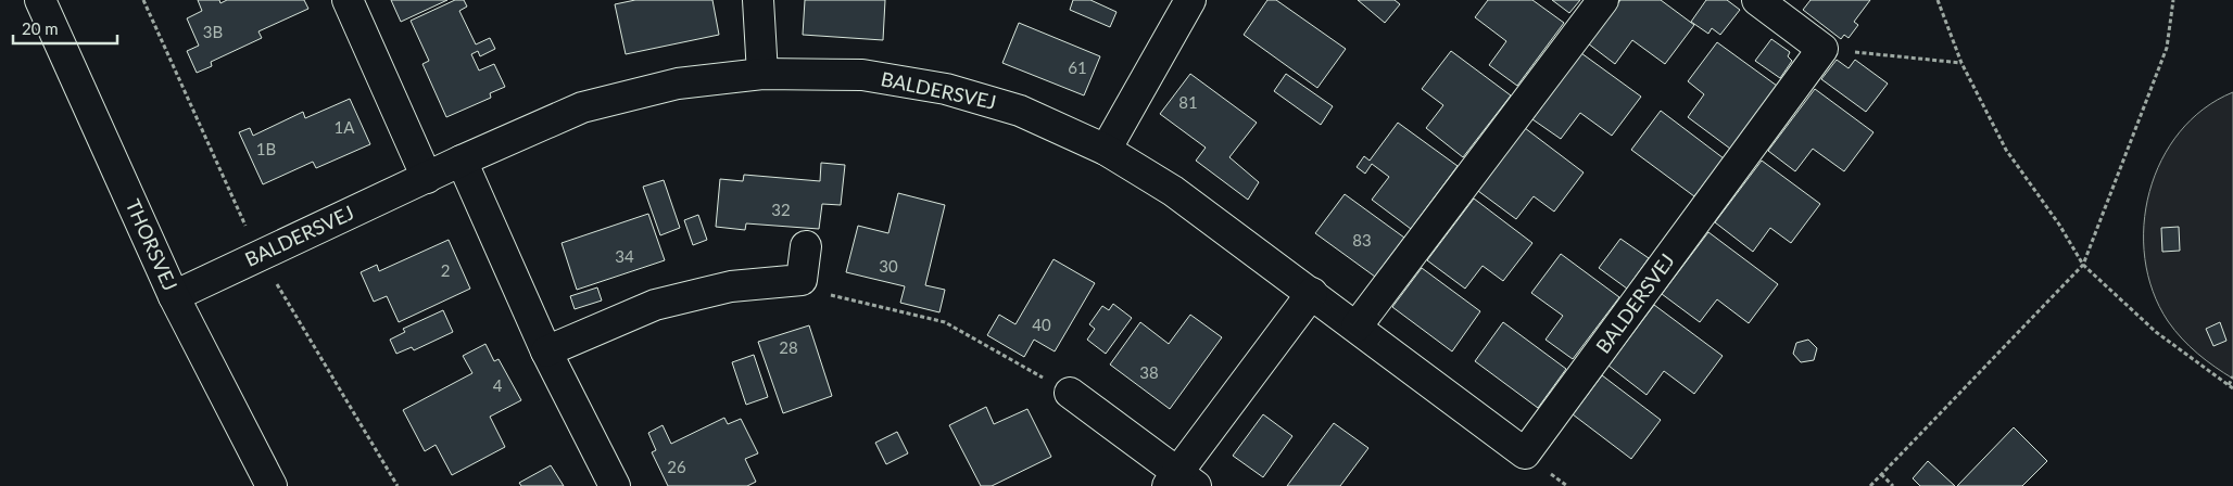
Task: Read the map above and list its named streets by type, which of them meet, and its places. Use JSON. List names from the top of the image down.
{
  "streets": {
    "street": ["BALDERSVEJ", "THORSVEJ"]
  },
  "crossings": [
    ["BALDERSVEJ", "THORSVEJ"]
  ],
  "house_numbers": [
    "3B",
    "61",
    "81",
    "1A",
    "1B",
    "32",
    "83",
    "34",
    "30",
    "2",
    "40",
    "28",
    "38",
    "4",
    "26"
  ],
  "scale_bar": "20 m"
}
